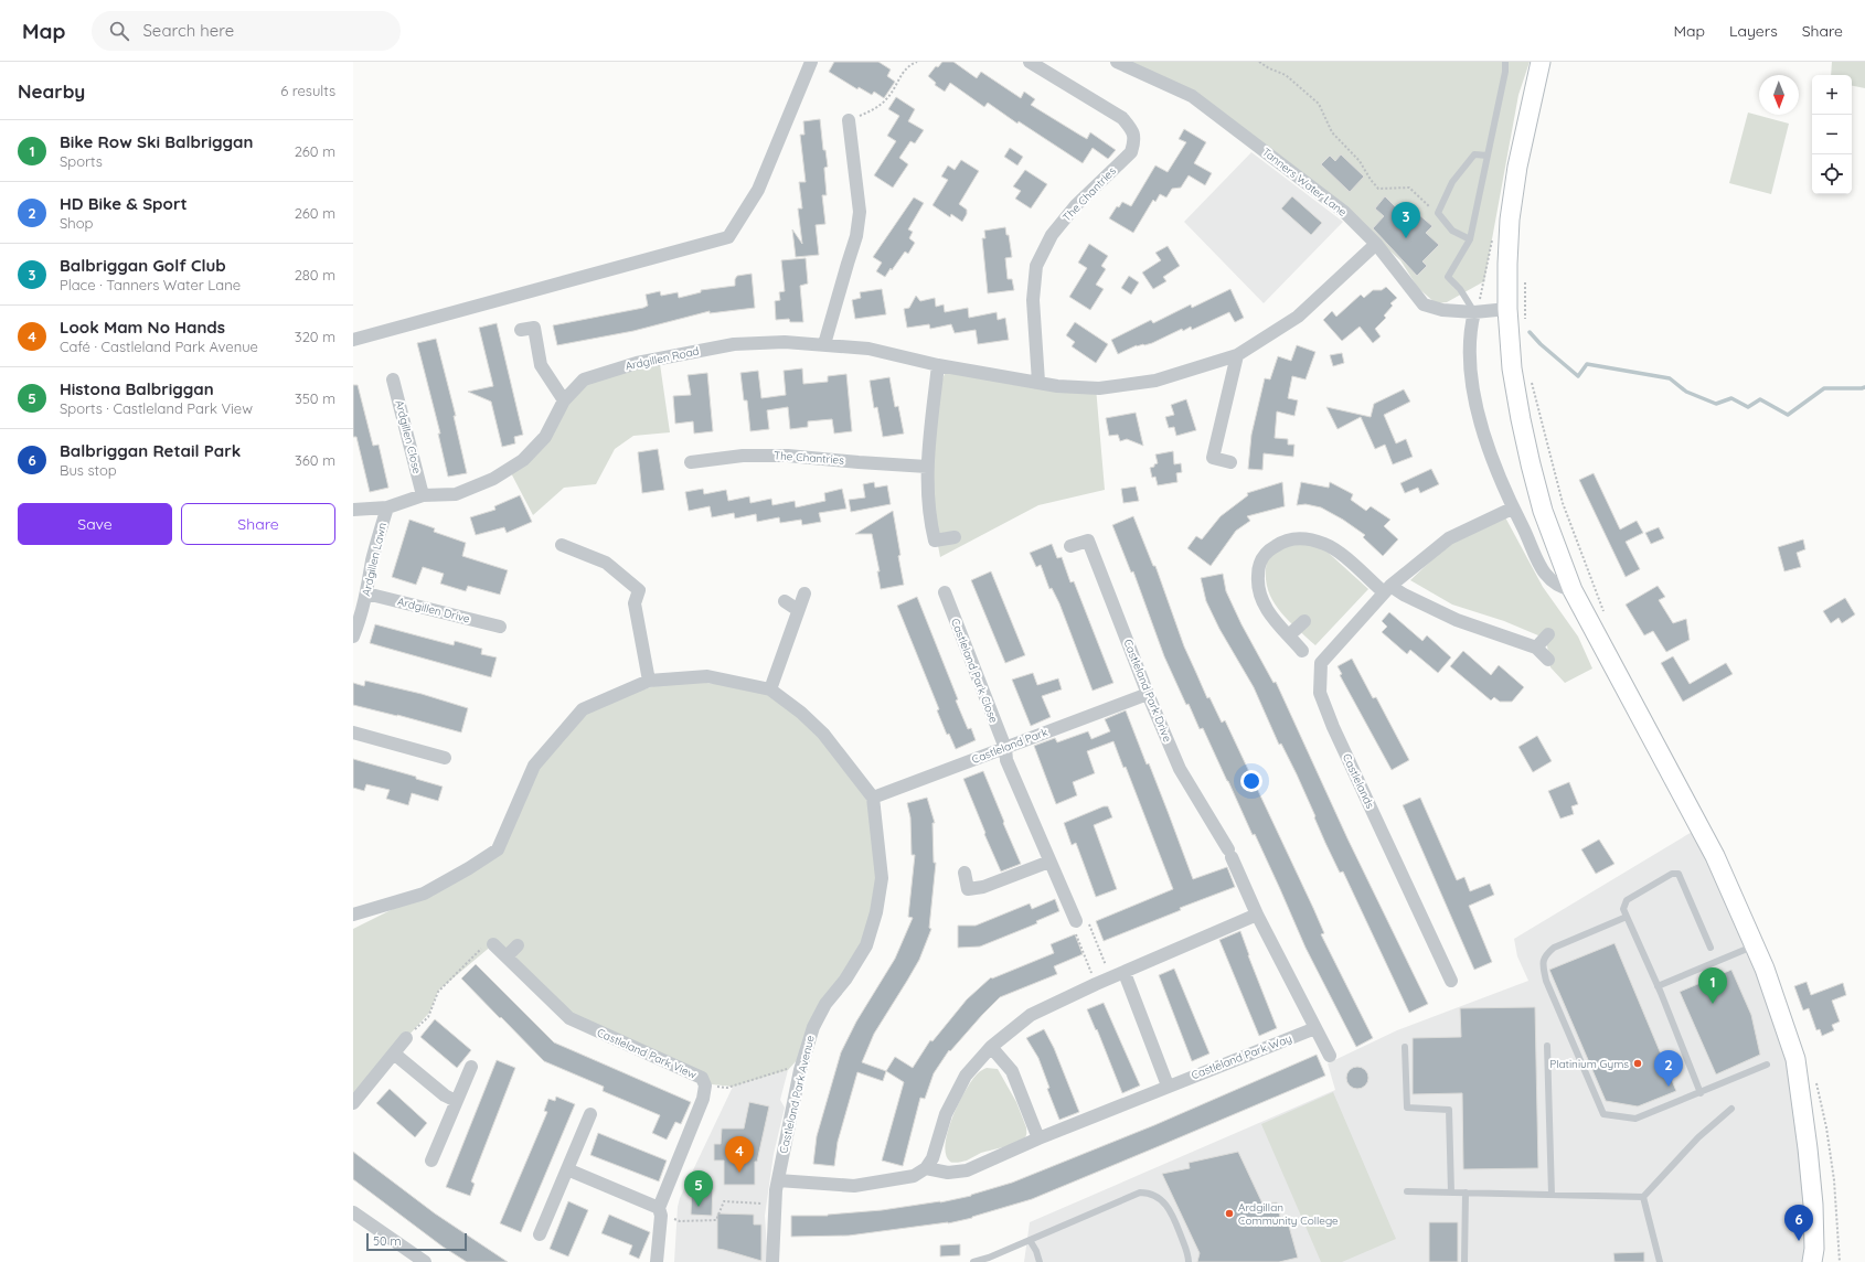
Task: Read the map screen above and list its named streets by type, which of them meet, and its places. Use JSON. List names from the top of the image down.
{
  "streets": {
    "street": [
      "Tanners Water Lane",
      "The Chantries",
      "Ardgillen Road",
      "Ardgillen Close",
      "Ardgillen Lawn",
      "Ardgillen Drive",
      "Castleland Park Close",
      "Castleland Park Drive",
      "Castleland Park",
      "Castlelands",
      "Castleland Park View",
      "Castleland Park Way",
      "Castleland Park Avenue"
    ]
  },
  "crossings": [
    ["Ardgillen Road", "Ardgillen Close"],
    ["Ardgillen Road", "Ardgillen Lawn"],
    ["Ardgillen Lawn", "Ardgillen Drive"],
    ["Castleland Park Close", "Castleland Park"],
    ["Castleland Park Drive", "Castleland Park"],
    ["Castleland Park", "Castleland Park Avenue"]
  ],
  "places": ["Platinium Gyms", "Ardgillan Community College"],
  "scale_bar": "50 m",
  "north": "bottom",
  "page": {
    "header": "Map",
    "search": "Search here",
    "nav": ["Map", "Layers", "Share"],
    "heading": ["Nearby", "6 results"],
    "map_buttons": ["+", "−"],
    "list": [
      {
        "mark": "1",
        "name": "Bike Row Ski Balbriggan",
        "note": "Sports",
        "value": "260 m"
      },
      {
        "mark": "2",
        "name": "HD Bike & Sport",
        "note": "Shop",
        "value": "260 m"
      },
      {
        "mark": "3",
        "name": "Balbriggan Golf Club",
        "note": "Place · Tanners Water Lane",
        "value": "280 m"
      },
      {
        "mark": "4",
        "name": "Look Mam No Hands",
        "note": "Café · Castleland Park Avenue",
        "value": "320 m"
      },
      {
        "mark": "5",
        "name": "Histona Balbriggan",
        "note": "Sports · Castleland Park View",
        "value": "350 m"
      },
      {
        "mark": "6",
        "name": "Balbriggan Retail Park",
        "note": "Bus stop",
        "value": "360 m"
      }
    ],
    "pins": [
      "3",
      "1",
      "2",
      "4",
      "5",
      "6"
    ],
    "buttons": ["Save", "Share"],
    "scale": "50 m"
  }
}
